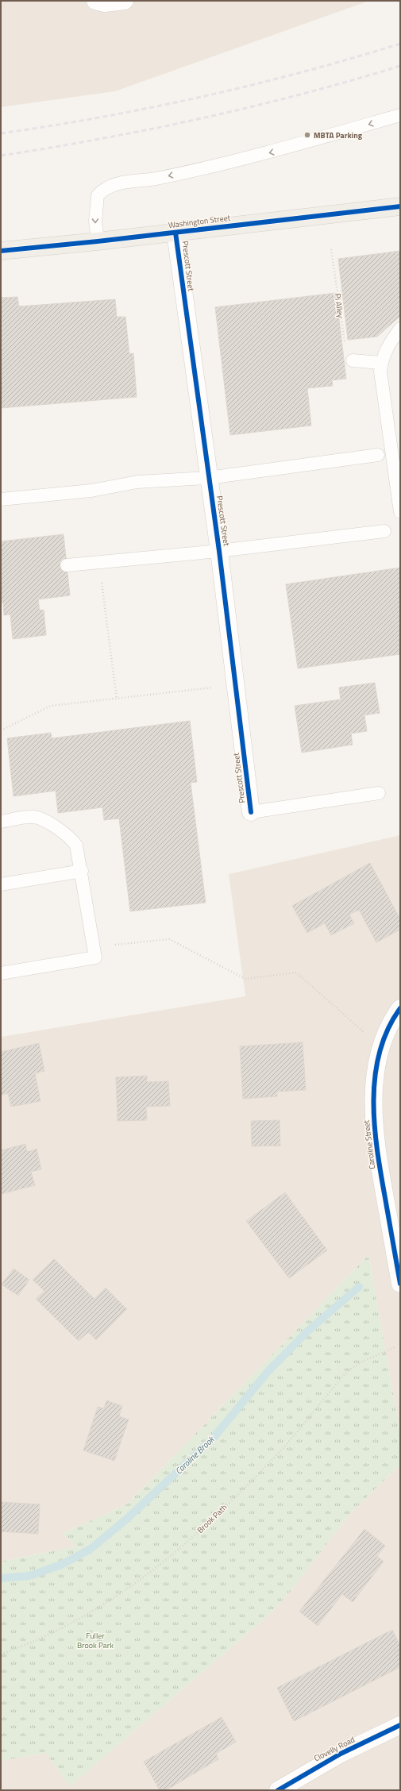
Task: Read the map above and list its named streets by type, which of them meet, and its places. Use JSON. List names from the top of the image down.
{
  "streets": {
    "main road": ["Washington Street"],
    "street": ["Prescott Street", "Caroline Street", "Clovelly Road"],
    "path": ["Pi Alley", "Brook Path"]
  },
  "crossings": [
    ["Washington Street", "Prescott Street"]
  ],
  "water": ["Caroline Brook"],
  "parks": ["Fuller Brook Park"],
  "places": ["MBTA Parking"]
}
